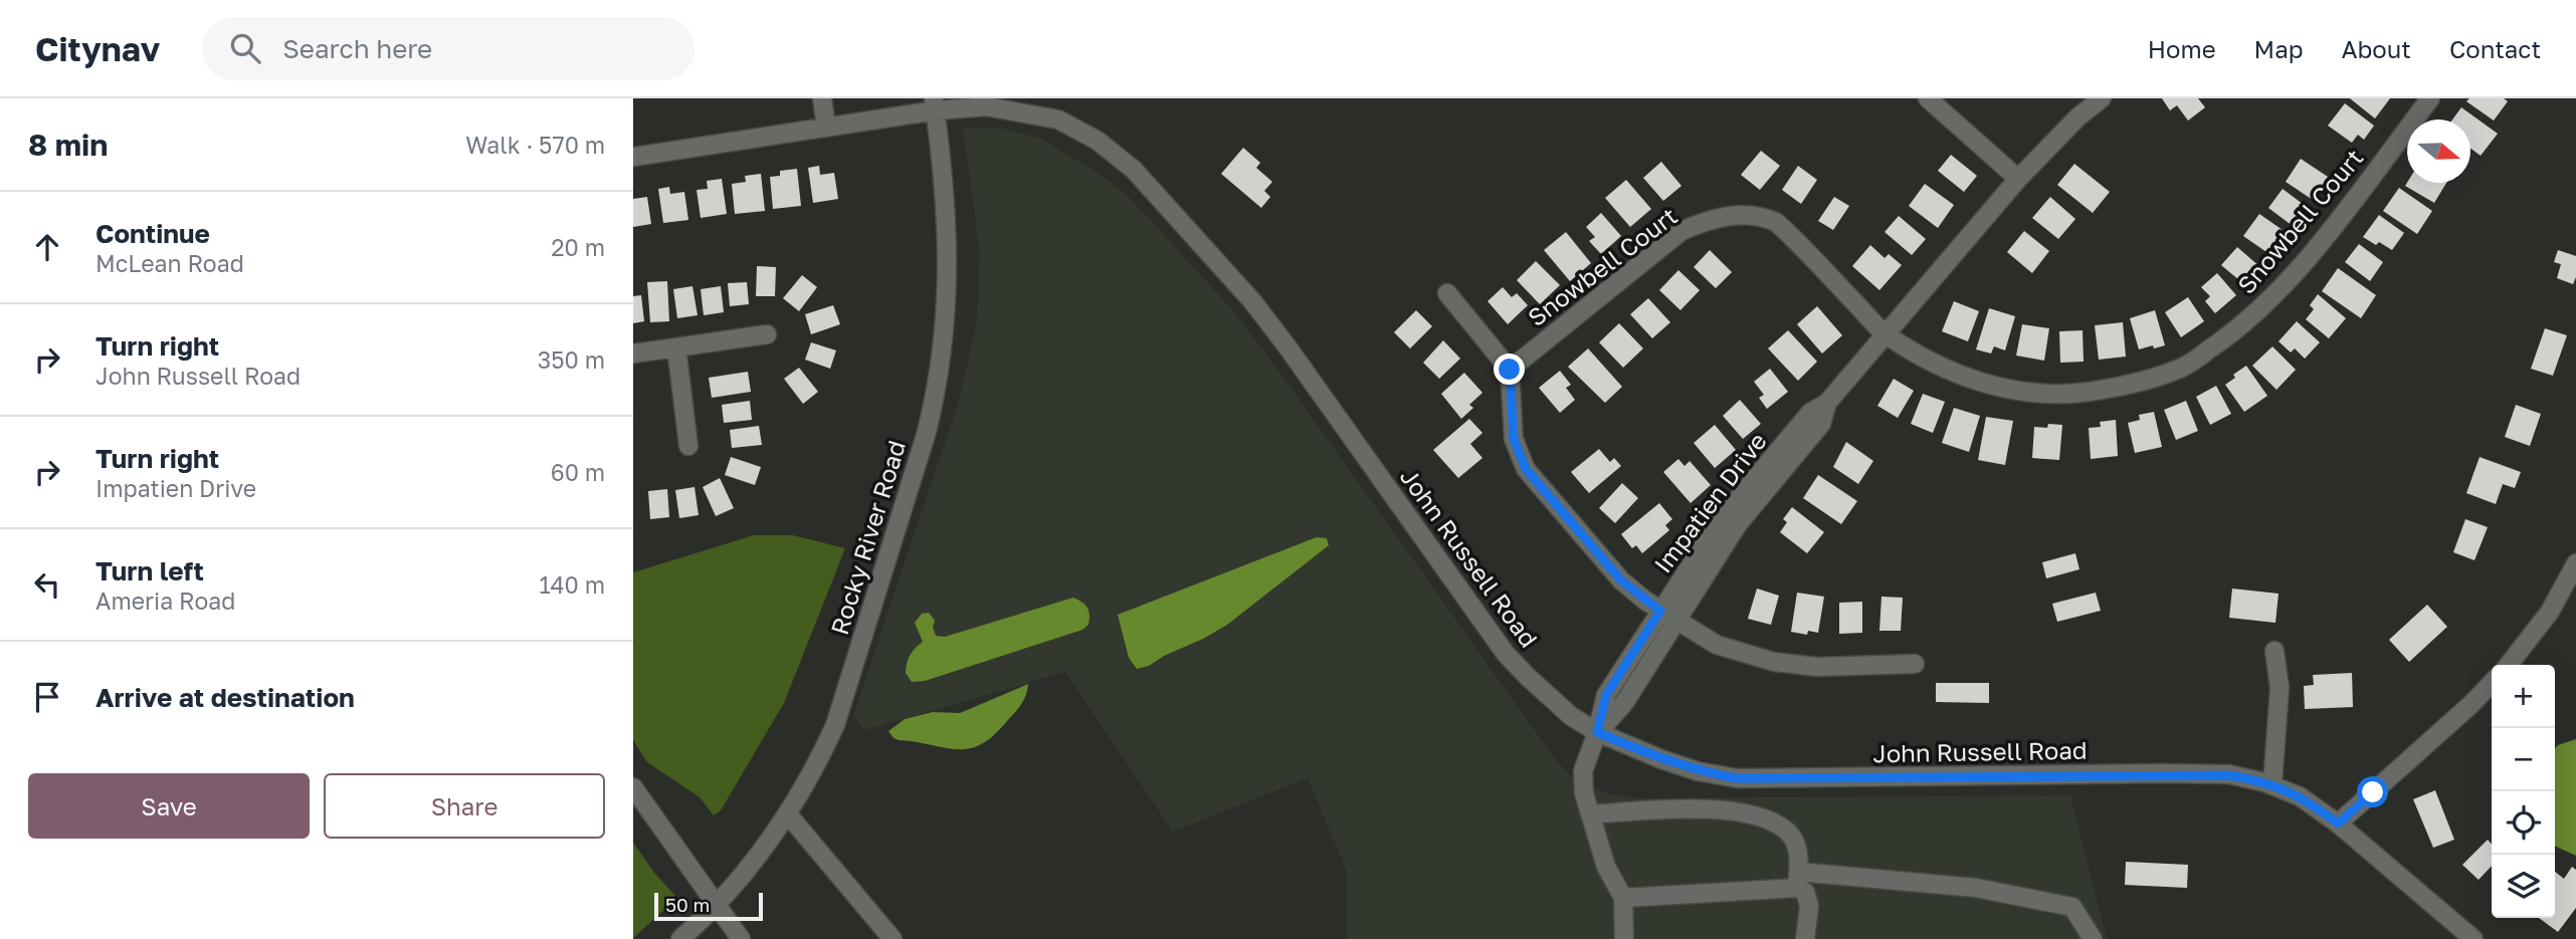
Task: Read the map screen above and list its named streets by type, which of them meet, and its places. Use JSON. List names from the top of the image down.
{
  "streets": {
    "street": [
      "Snowbell Court",
      "Impatien Drive",
      "Rocky River Road",
      "John Russell Road"
    ]
  },
  "crossings": [
    ["Snowbell Court", "Impatien Drive"],
    ["Impatien Drive", "John Russell Road"],
    ["Rocky River Road", "John Russell Road"]
  ],
  "scale_bar": "50 m",
  "north": "right",
  "page": {
    "header": "Citynav",
    "search": "Search here",
    "nav": [
      "Home",
      "Map",
      "About",
      "Contact"
    ],
    "heading": ["8 min", "Walk · 570 m"],
    "list": [
      ["Continue", "McLean Road", "20 m"],
      ["Turn right", "John Russell Road", "350 m"],
      ["Turn right", "Impatien Drive", "60 m"],
      ["Turn left", "Ameria Road", "140 m"],
      "Arrive at destination"
    ],
    "map_buttons": ["+", "−"],
    "buttons": ["Save", "Share"],
    "scale": "50 m"
  }
}
